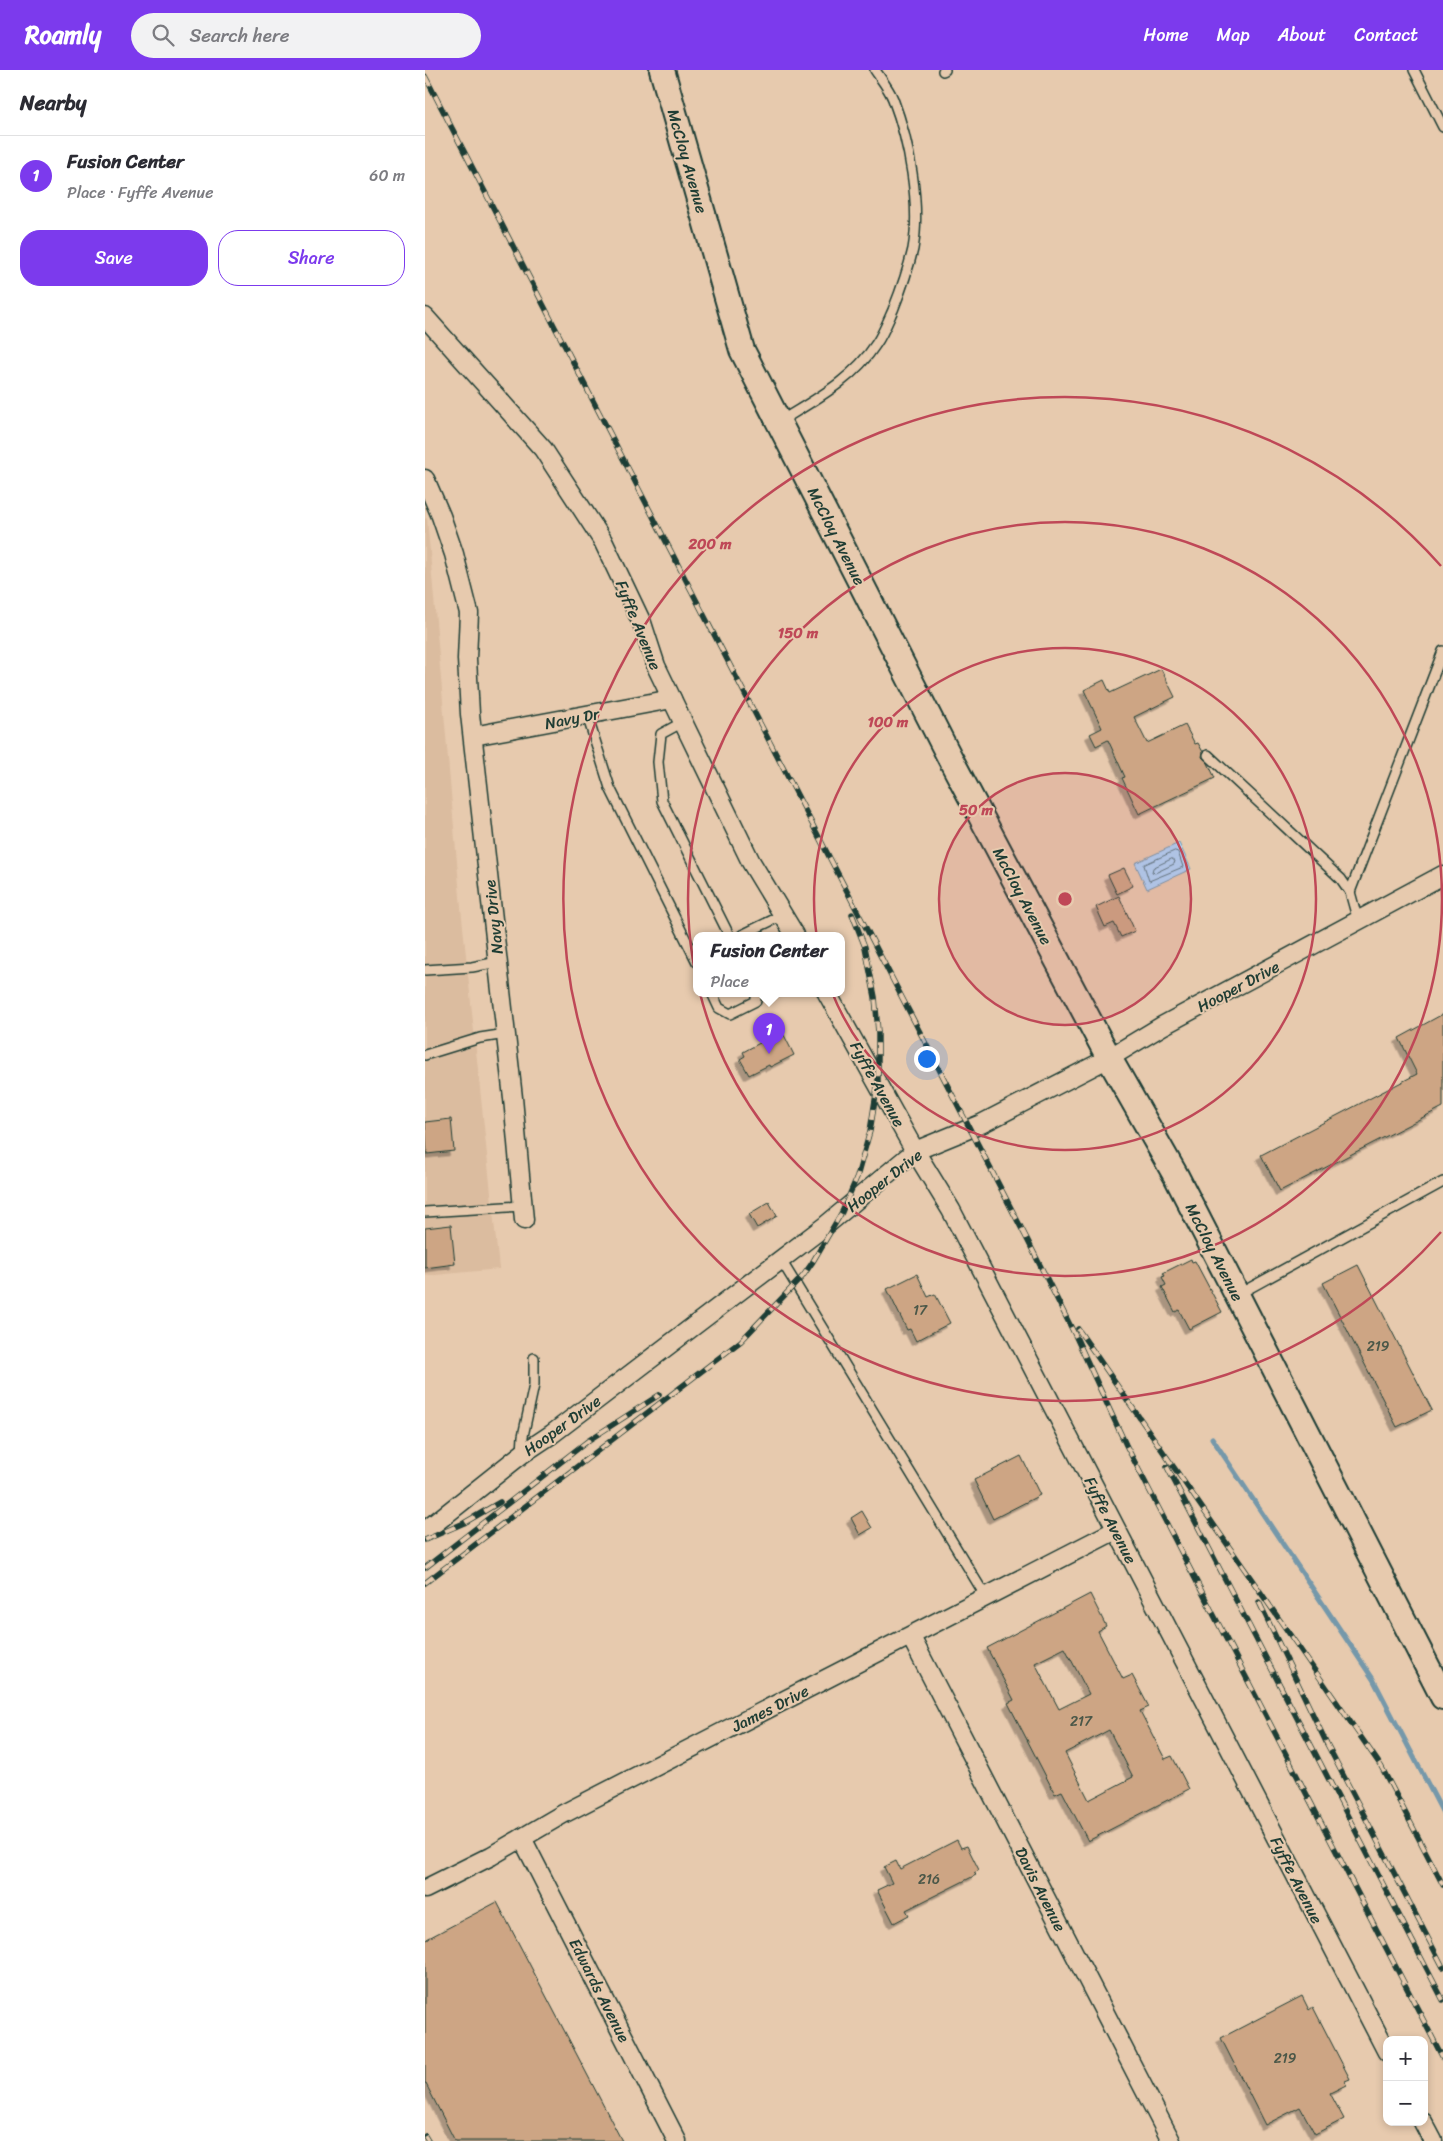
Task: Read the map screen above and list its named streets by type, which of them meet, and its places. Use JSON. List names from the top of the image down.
{
  "streets": {
    "street": [
      "McCloy Avenue",
      "Fyffe Avenue",
      "Navy Dr",
      "Navy Drive",
      "Hooper Drive",
      "James Drive",
      "Davis Avenue",
      "Edwards Avenue"
    ]
  },
  "crossings": [
    ["McCloy Avenue", "Hooper Drive"],
    ["Fyffe Avenue", "Navy Dr"],
    ["Fyffe Avenue", "Hooper Drive"],
    ["Fyffe Avenue", "James Drive"],
    ["Navy Dr", "Navy Drive"],
    ["James Drive", "Davis Avenue"],
    ["James Drive", "Edwards Avenue"]
  ],
  "house_numbers": [
    "17",
    "219",
    "217",
    "216",
    "219"
  ],
  "page": {
    "header": "Roamly",
    "search": "Search here",
    "nav": [
      "Home",
      "Map",
      "About",
      "Contact"
    ],
    "heading": "Nearby",
    "list": [
      {
        "mark": "1",
        "name": "Fusion Center",
        "note": "Place · Fyffe Avenue",
        "value": "60 m"
      }
    ],
    "buttons": ["Save", "Share"],
    "popup": ["Fusion Center", "Place"],
    "pins": "1",
    "map_buttons": ["+", "−"]
  },
  "rings": [
    "200 m",
    "150 m",
    "100 m",
    "50 m"
  ]
}
